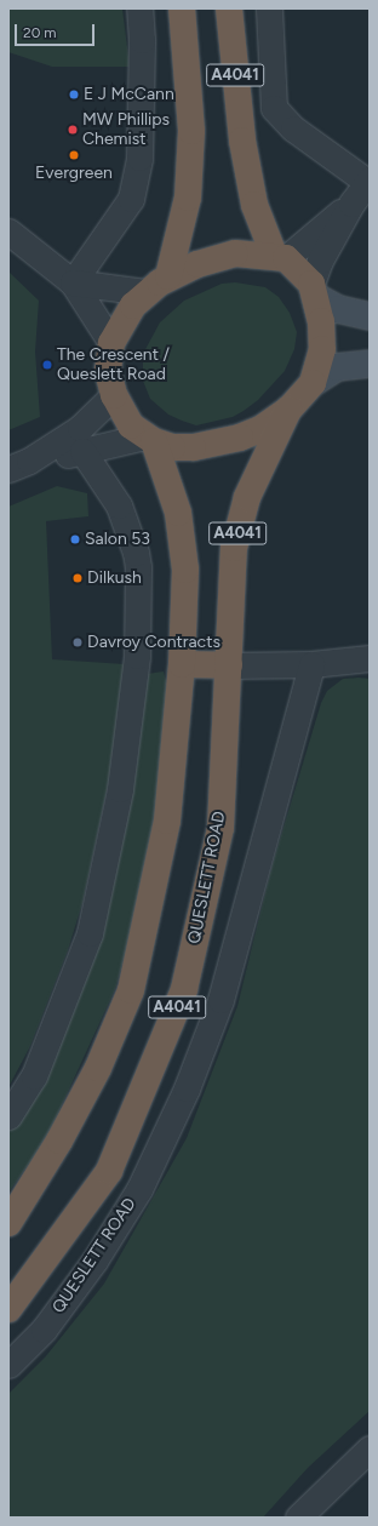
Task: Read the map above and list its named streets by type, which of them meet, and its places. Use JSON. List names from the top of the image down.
{
  "streets": {
    "highway": ["A4041", "QUESLETT ROAD"]
  },
  "places": [
    "E J McCann",
    "MW Phillips Chemist",
    "Evergreen",
    "The Crescent / Queslett Road",
    "Salon 53",
    "Dilkush",
    "Davroy Contracts"
  ],
  "scale_bar": "20 m"
}
